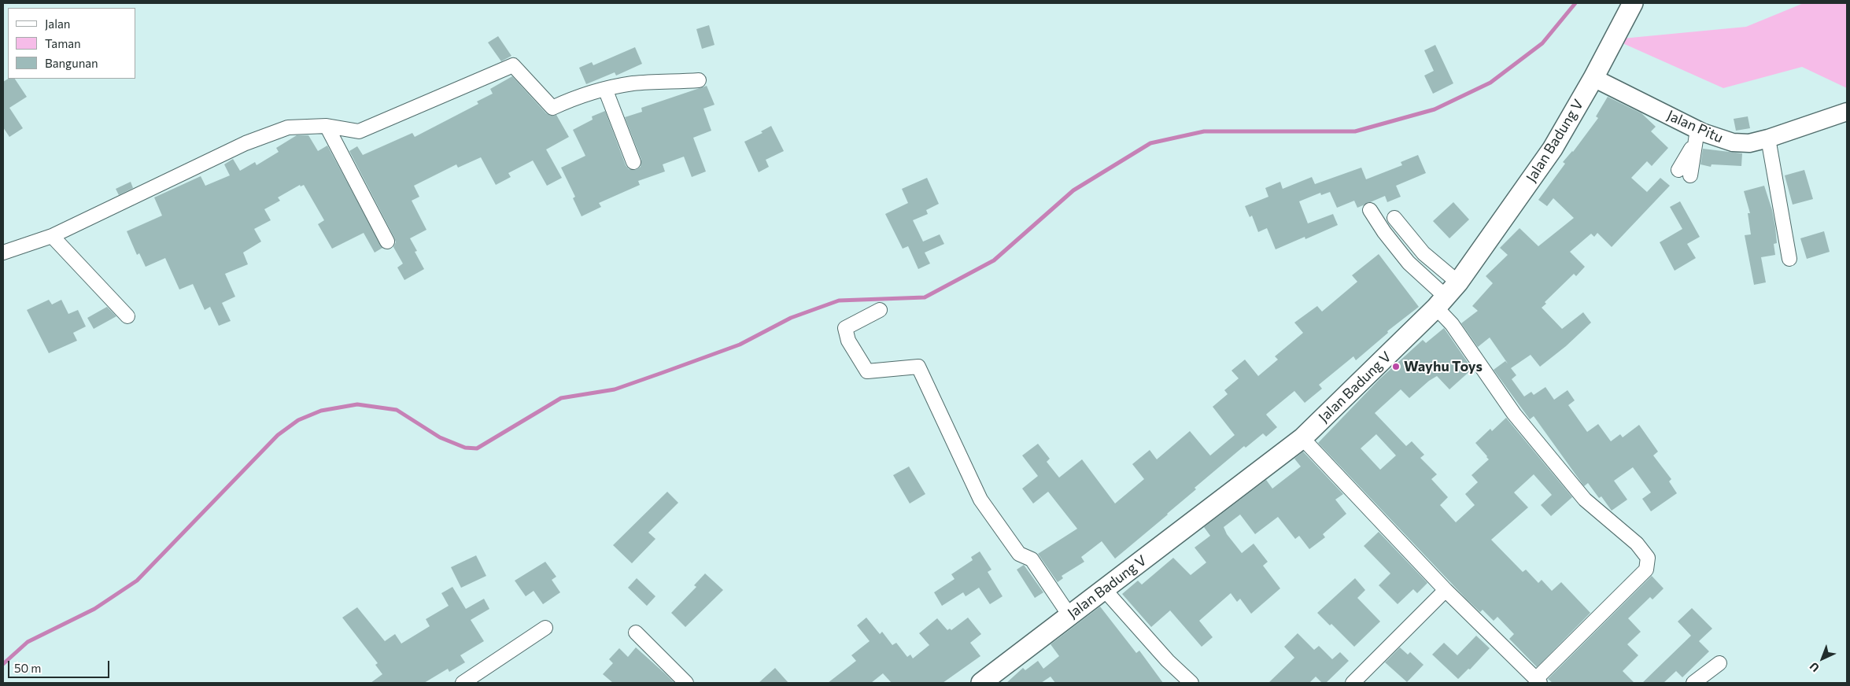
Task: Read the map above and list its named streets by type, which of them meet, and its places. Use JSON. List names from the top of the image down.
{
  "streets": {
    "main road": ["Jalan Badung V"],
    "street": ["Jalan Pitu"]
  },
  "crossings": [
    ["Jalan Pitu", "Jalan Badung V"]
  ],
  "places": ["Wayhu Toys"],
  "legend": ["Jalan", "Taman", "Bangunan"],
  "scale_bar": "50 m",
  "north": "bottom left"
}
